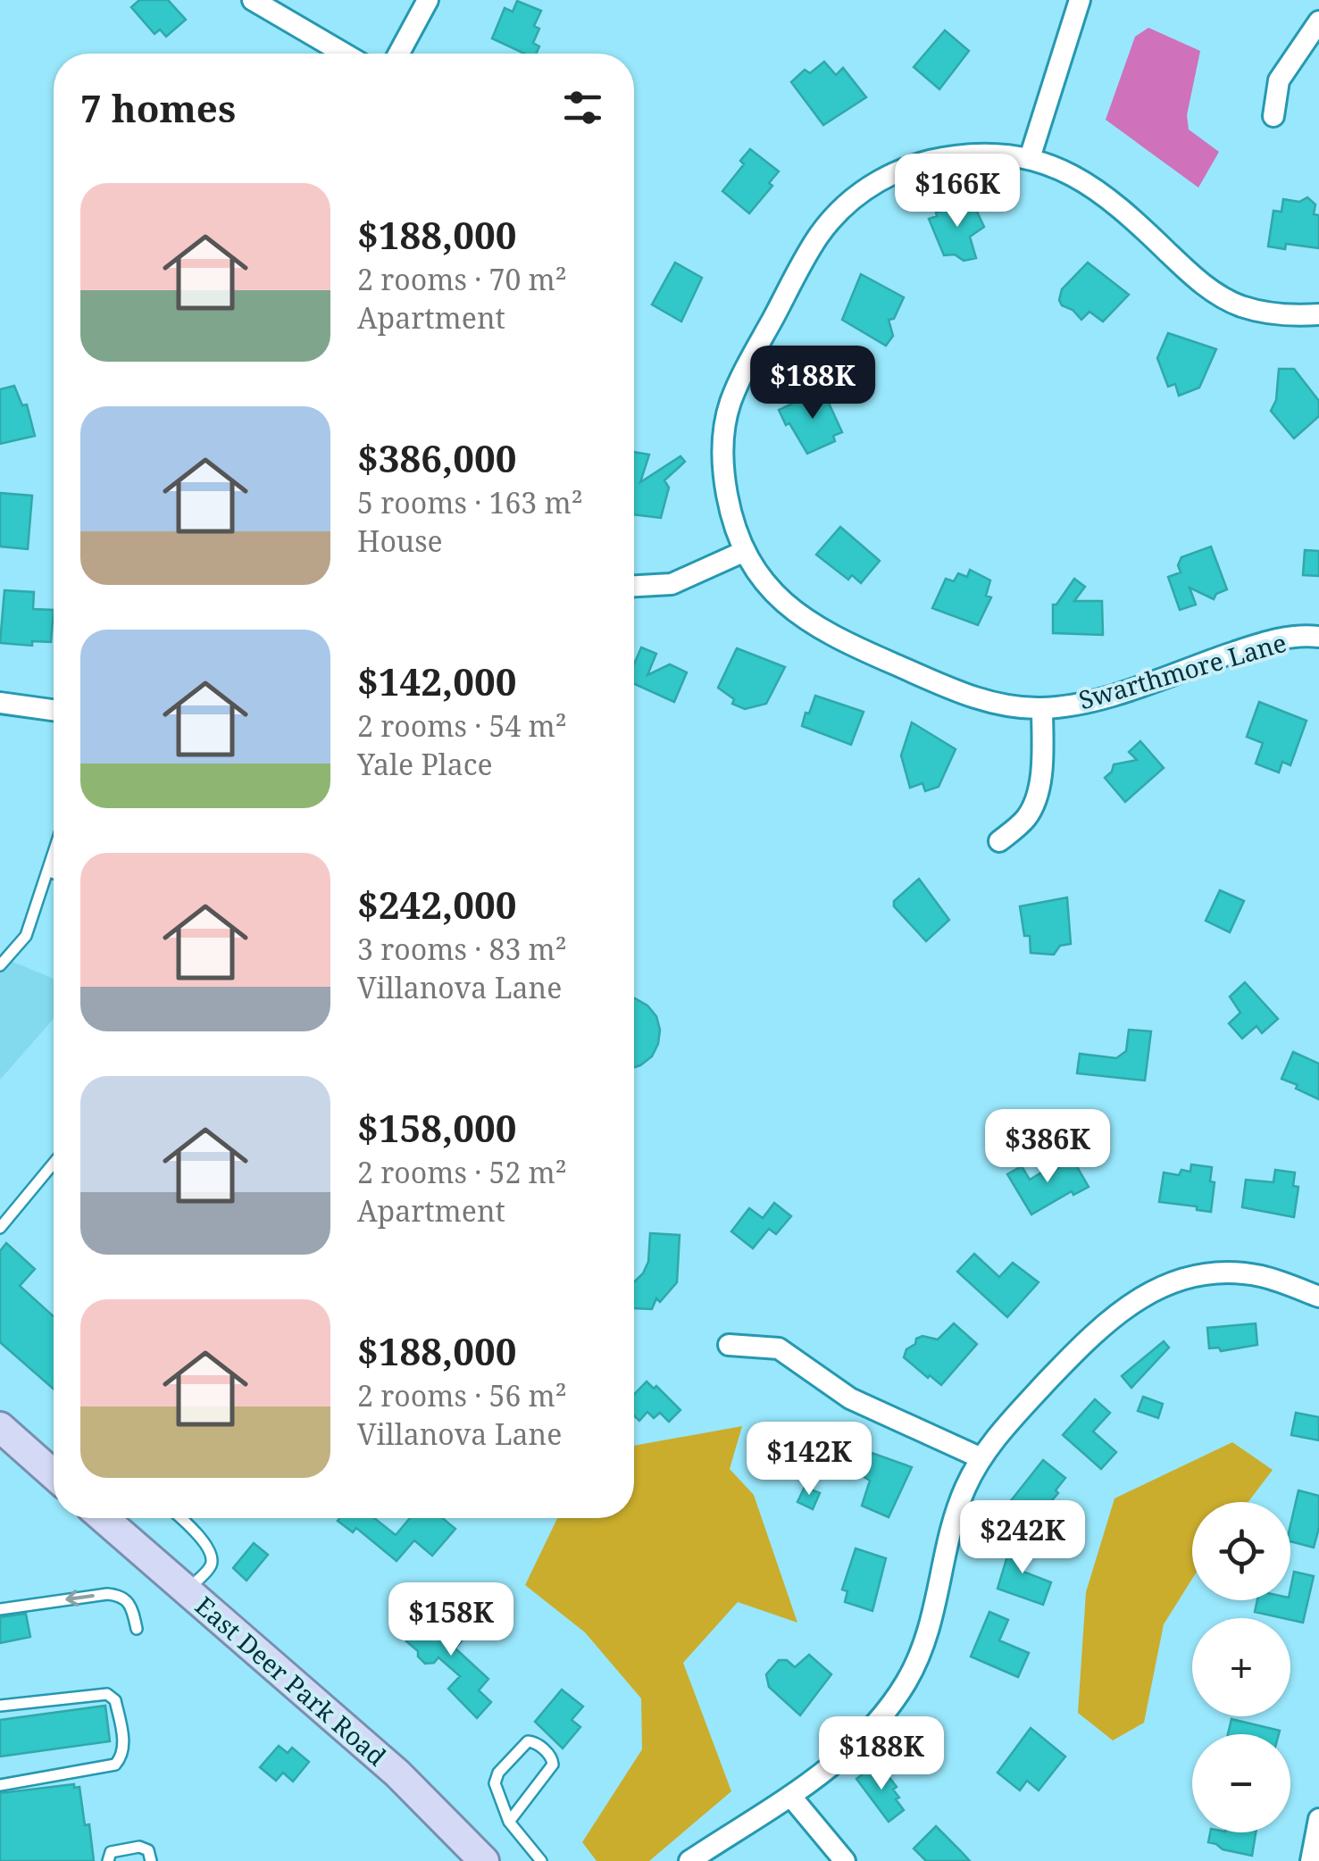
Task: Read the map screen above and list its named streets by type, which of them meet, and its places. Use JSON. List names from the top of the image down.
{
  "streets": {
    "main road": ["East Deer Park Road"],
    "street": ["Swarthmore Lane"]
  },
  "page": {
    "heading": "7 homes",
    "price": [
      "$166K",
      "$188K",
      "$386K",
      "$142K",
      "$242K",
      "$158K",
      "$188K"
    ],
    "list": [
      {
        "name": "$188,000",
        "note": "2 rooms · 70 m² · Apartment"
      },
      {
        "name": "$386,000",
        "note": "5 rooms · 163 m² · House"
      },
      {
        "name": "$142,000",
        "note": "2 rooms · 54 m² · Yale Place"
      },
      {
        "name": "$242,000",
        "note": "3 rooms · 83 m² · Villanova Lane"
      },
      {
        "name": "$158,000",
        "note": "2 rooms · 52 m² · Apartment"
      },
      {
        "name": "$188,000",
        "note": "2 rooms · 56 m² · Villanova Lane"
      }
    ],
    "map_buttons": ["+", "−"]
  }
}
